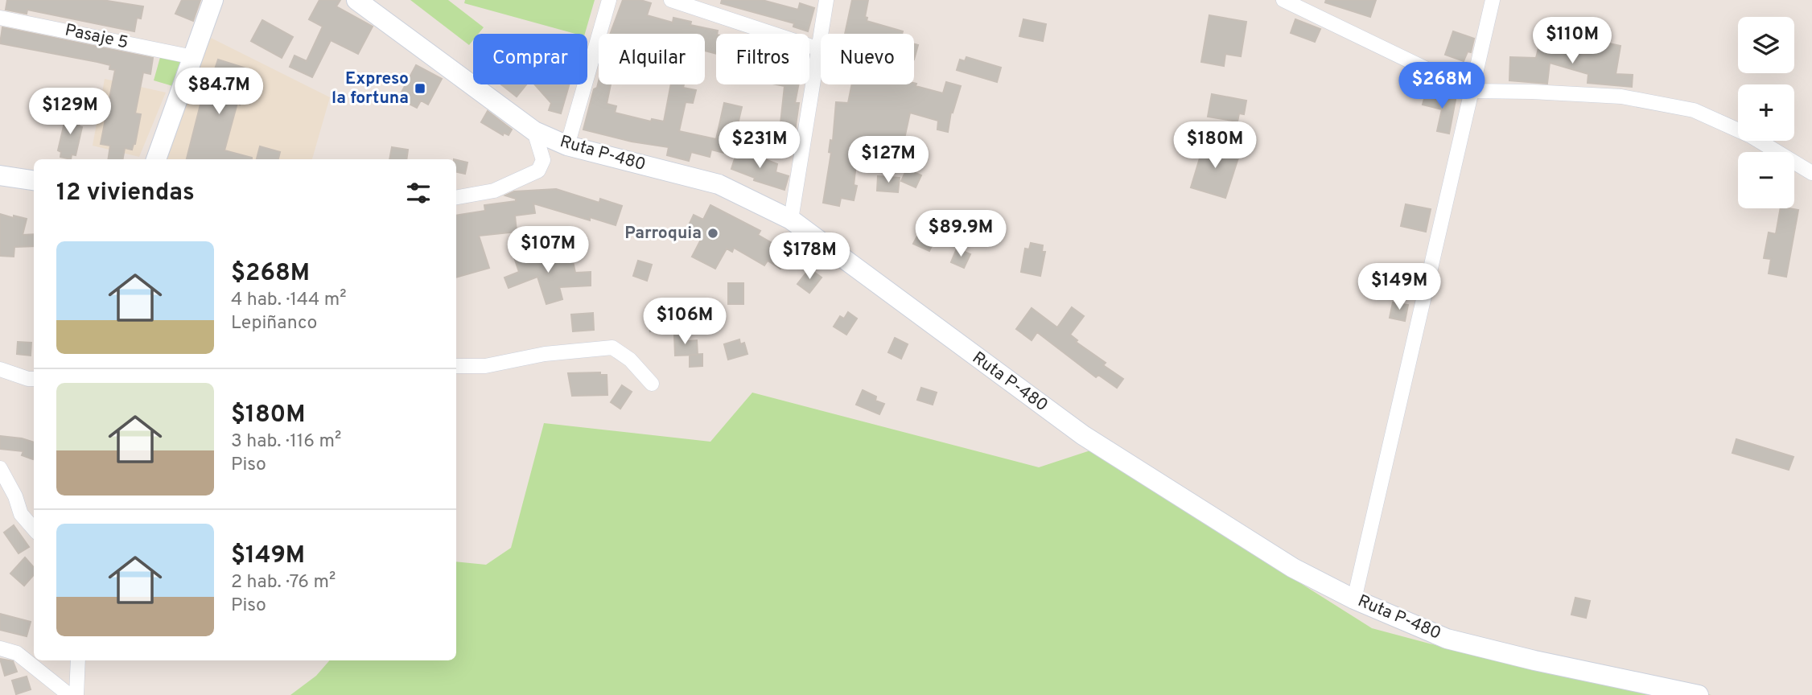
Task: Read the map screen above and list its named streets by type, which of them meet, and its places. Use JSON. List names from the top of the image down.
{
  "streets": {
    "street": ["Pasaje 5", "Ruta P-480"]
  },
  "places": {
    "transit": ["Expreso la fortuna"],
    "other": ["Parroquia"]
  },
  "page": {
    "map_buttons": ["+", "−"],
    "price": [
      "$110M",
      "$268M",
      "$84.7M",
      "$129M",
      "$231M",
      "$180M",
      "$127M",
      "$89.9M",
      "$107M",
      "$178M",
      "$149M",
      "$106M"
    ],
    "chip": [
      "Comprar",
      "Alquilar",
      "Filtros",
      "Nuevo"
    ],
    "heading": "12 viviendas",
    "list": [
      {
        "name": "$268M",
        "note": "4 hab. · 144 m² · Lepiñanco"
      },
      {
        "name": "$180M",
        "note": "3 hab. · 116 m² · Piso"
      },
      {
        "name": "$149M",
        "note": "2 hab. · 76 m² · Piso"
      }
    ]
  }
}
